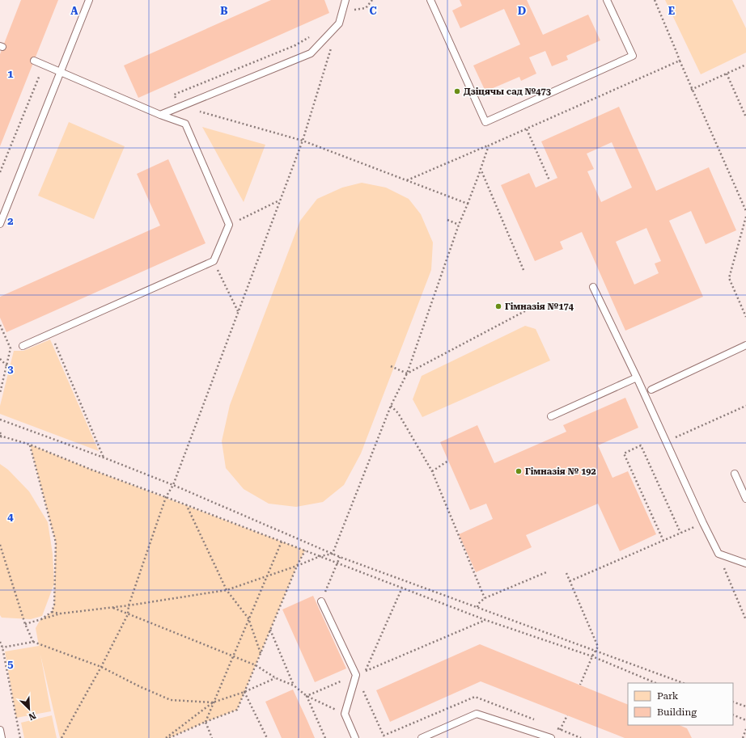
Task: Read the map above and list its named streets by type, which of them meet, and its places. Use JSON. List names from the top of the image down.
{
  "places": ["Дзіцячы сад №473", "Гімназія №174", "Гімназія № 192"],
  "legend": ["Park", "Building"],
  "north": "bottom right",
  "grid": {
    "columns": [
      "A",
      "B",
      "C",
      "D",
      "E"
    ],
    "rows": [
      "1",
      "2",
      "3",
      "4",
      "5"
    ]
  }
}
